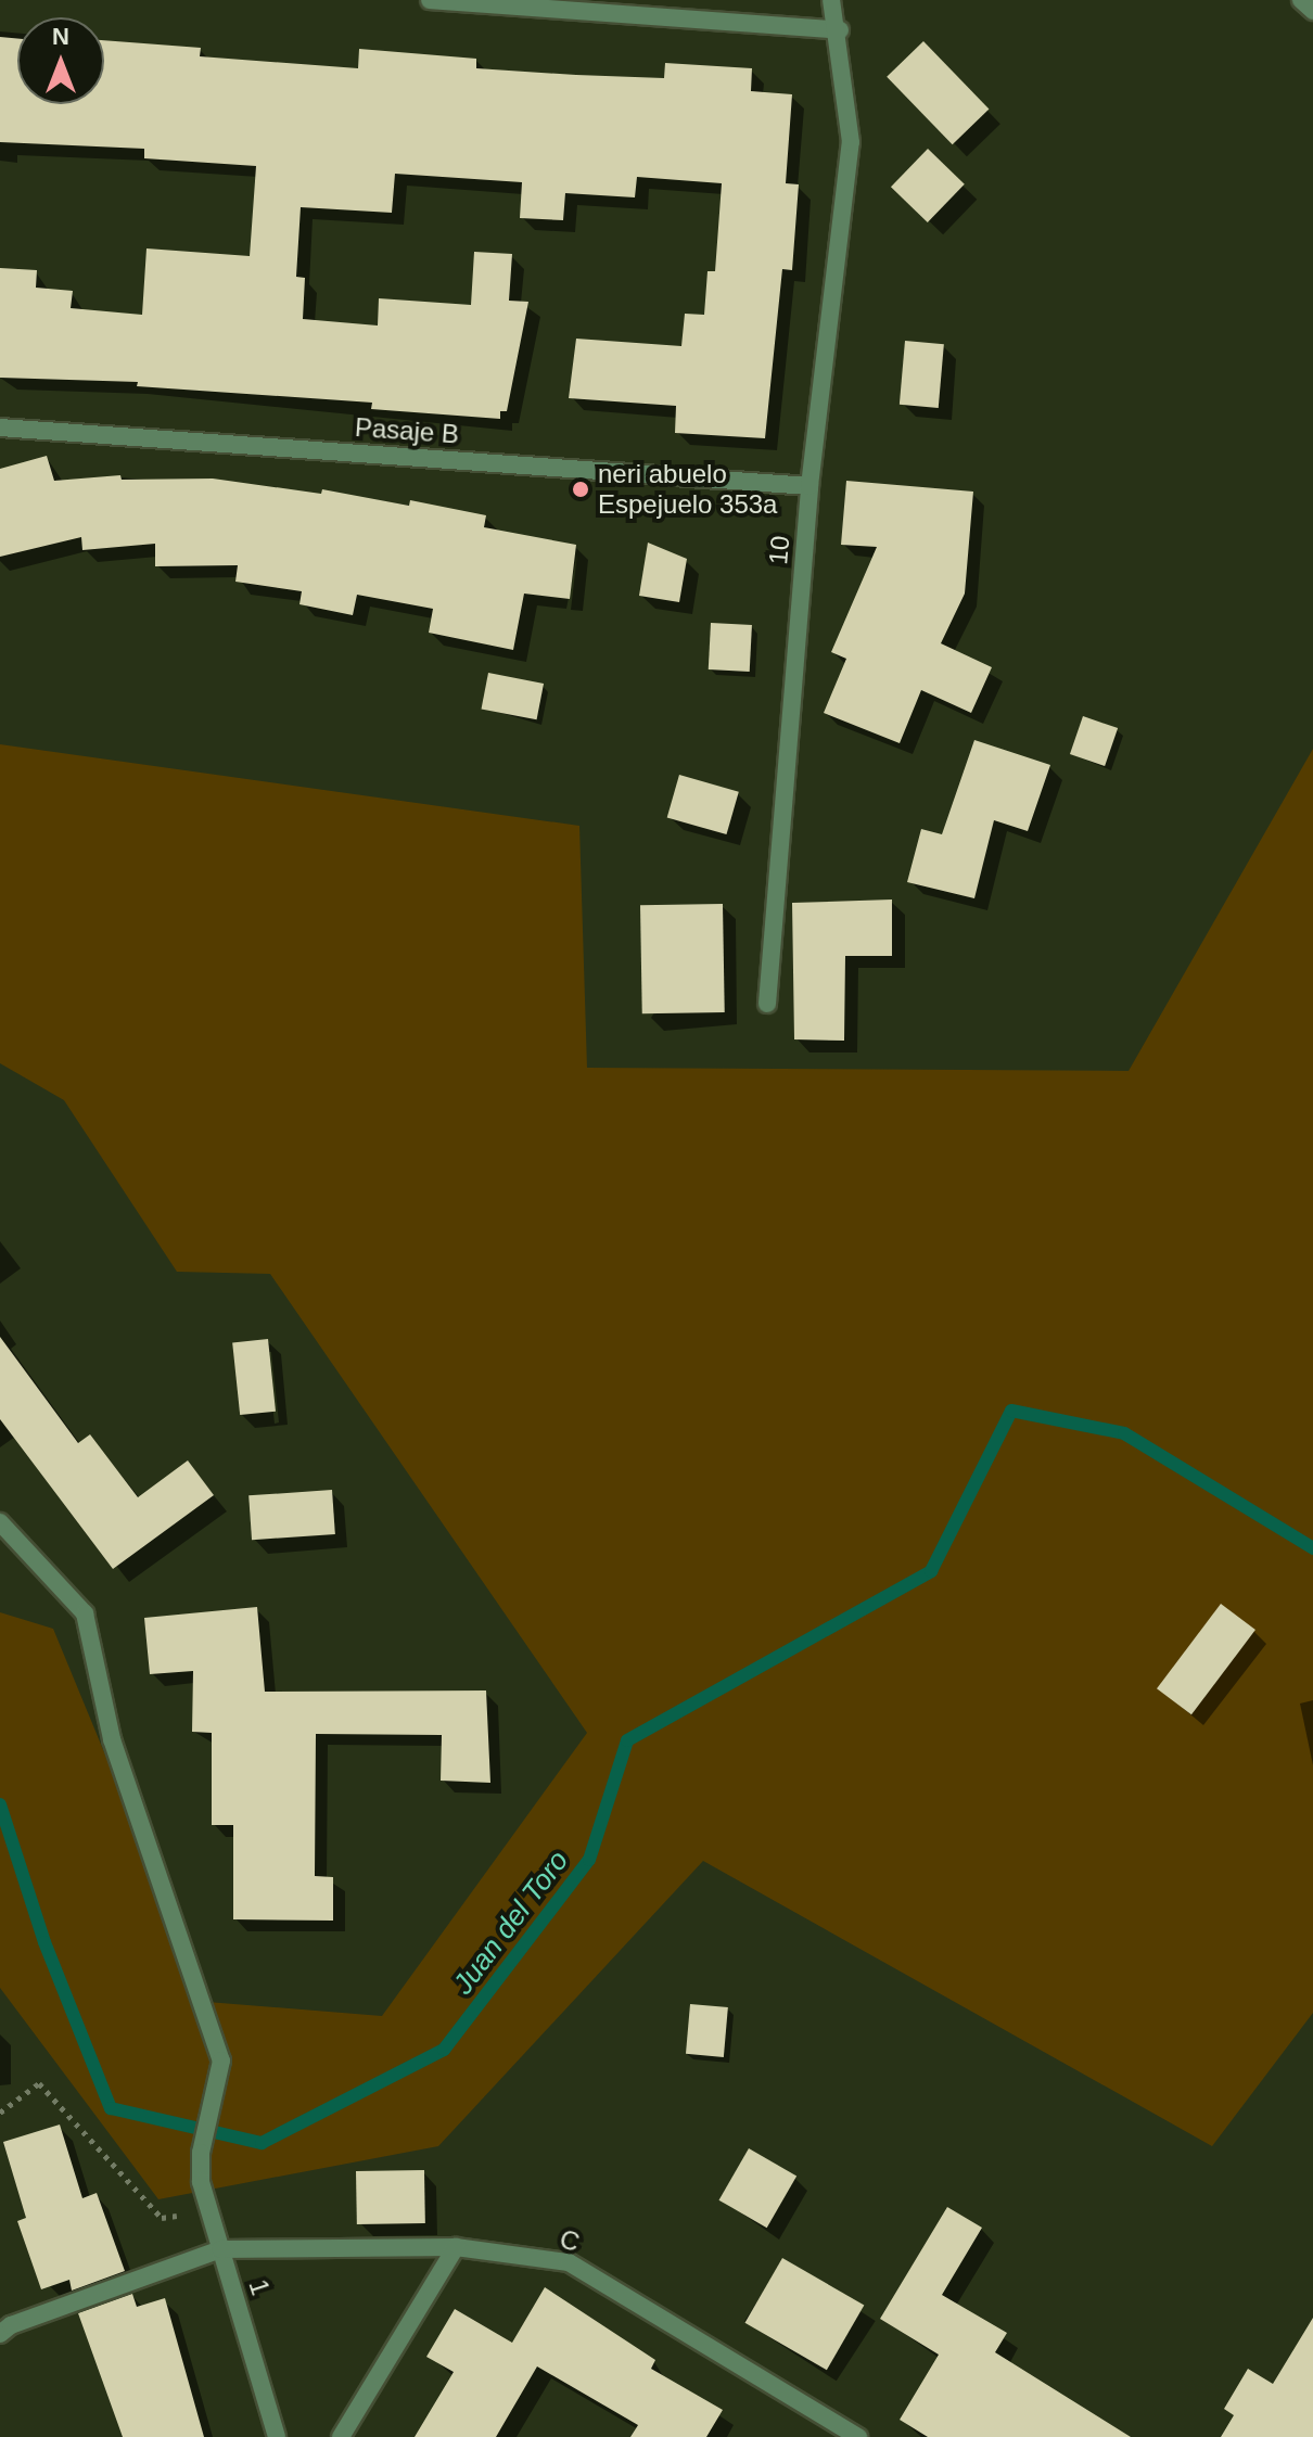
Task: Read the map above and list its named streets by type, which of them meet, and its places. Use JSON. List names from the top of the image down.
{
  "streets": {
    "street": [
      "Pasaje B",
      "10",
      "C",
      "1"
    ]
  },
  "crossings": [
    ["Pasaje B", "10"],
    ["C", "1"]
  ],
  "water": ["Juan del Toro"],
  "places": ["neri abuelo Espejuelo 353a"],
  "north": "top"
}
